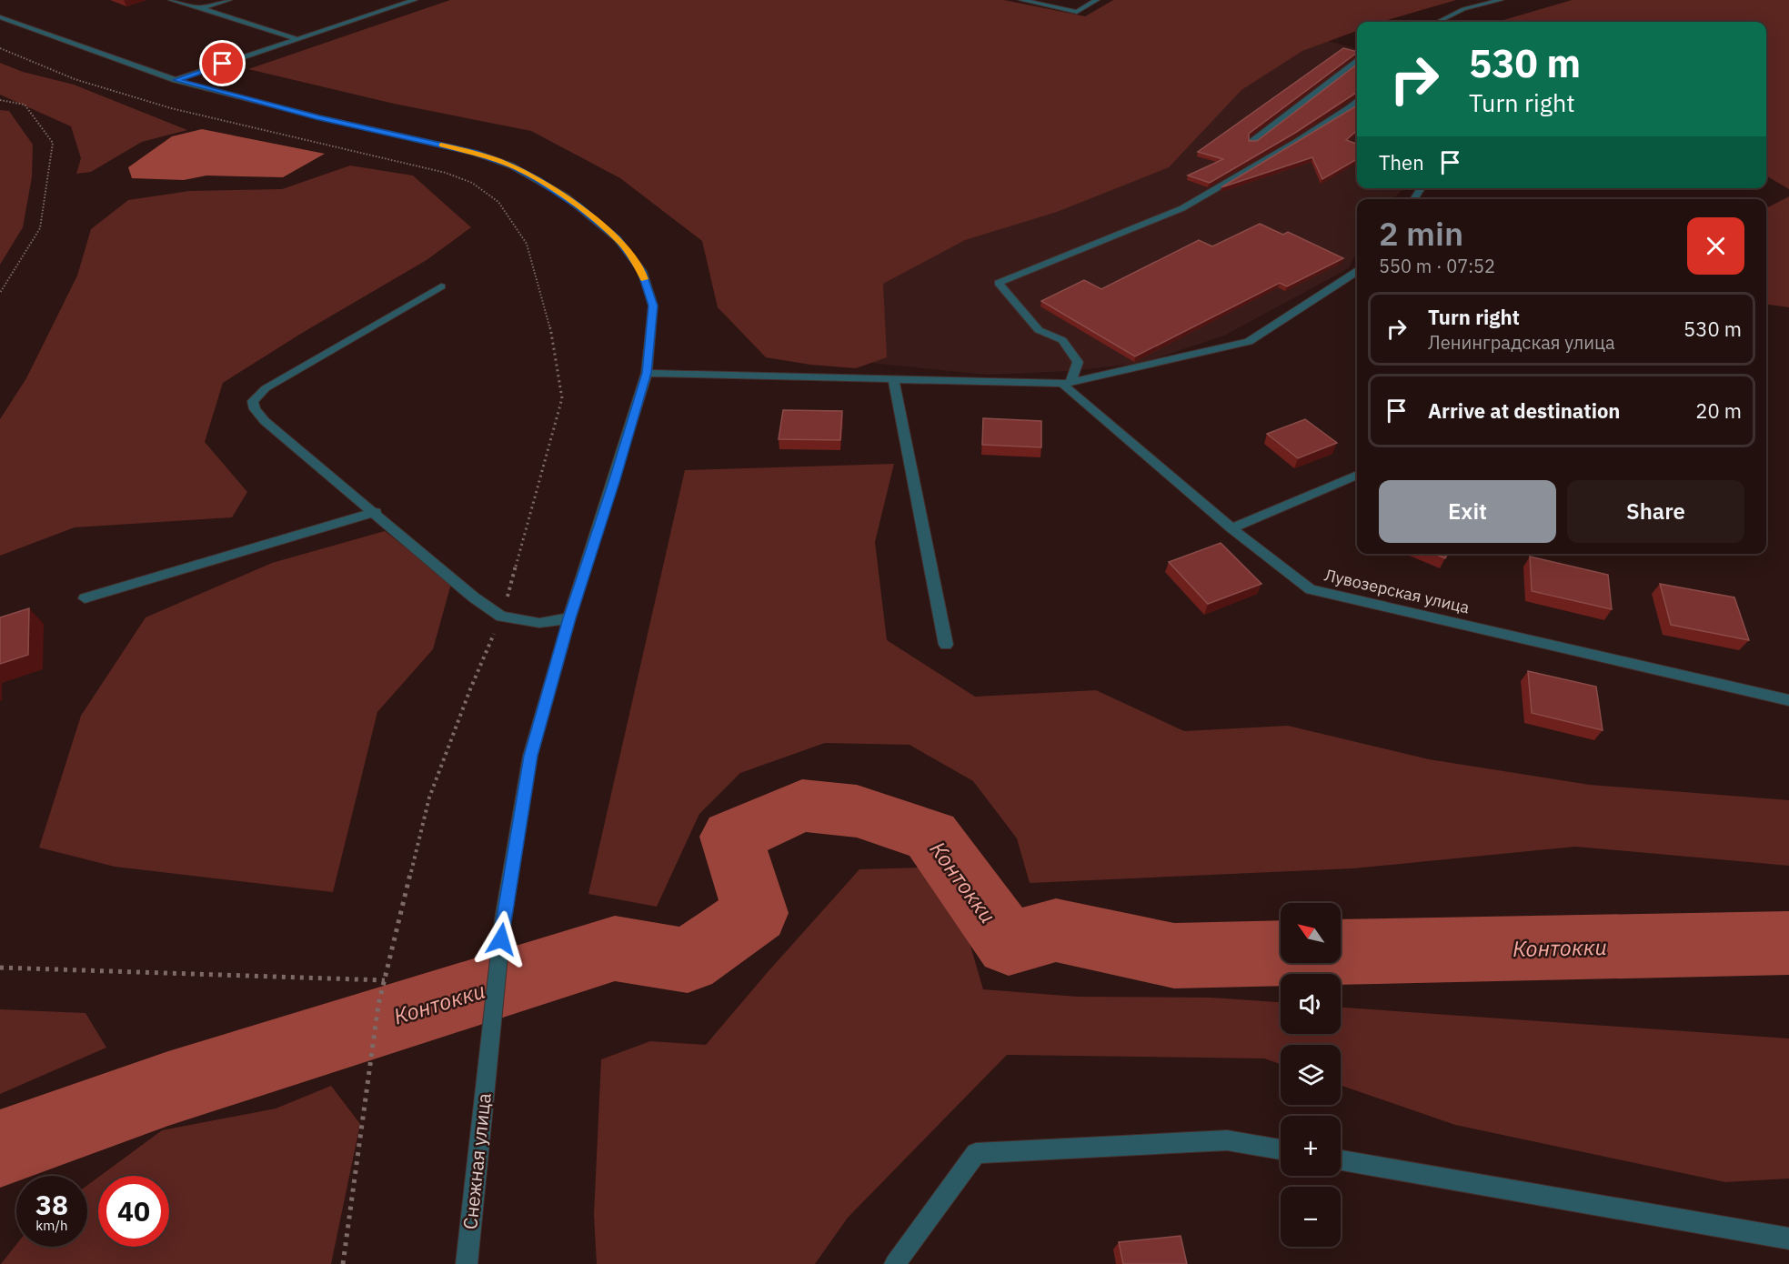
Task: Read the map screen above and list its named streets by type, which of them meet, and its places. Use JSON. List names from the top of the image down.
{
  "streets": {
    "street": ["Лувозерская улица", "Снежная улица"]
  },
  "water": ["Контокки"],
  "north": "top left",
  "page": {
    "turn": ["530 m", "Turn right"],
    "then": "Then",
    "heading": ["2 min", "550 m · 07:52"],
    "list": [
      {
        "name": "Turn right",
        "note": "Ленинградская улица",
        "value": "530 m"
      },
      {
        "name": "Arrive at destination",
        "value": "20 m"
      }
    ],
    "buttons": ["Exit", "Share"],
    "map_buttons": ["+", "−"],
    "speed": "38 km/h",
    "limit": "40"
  }
}
